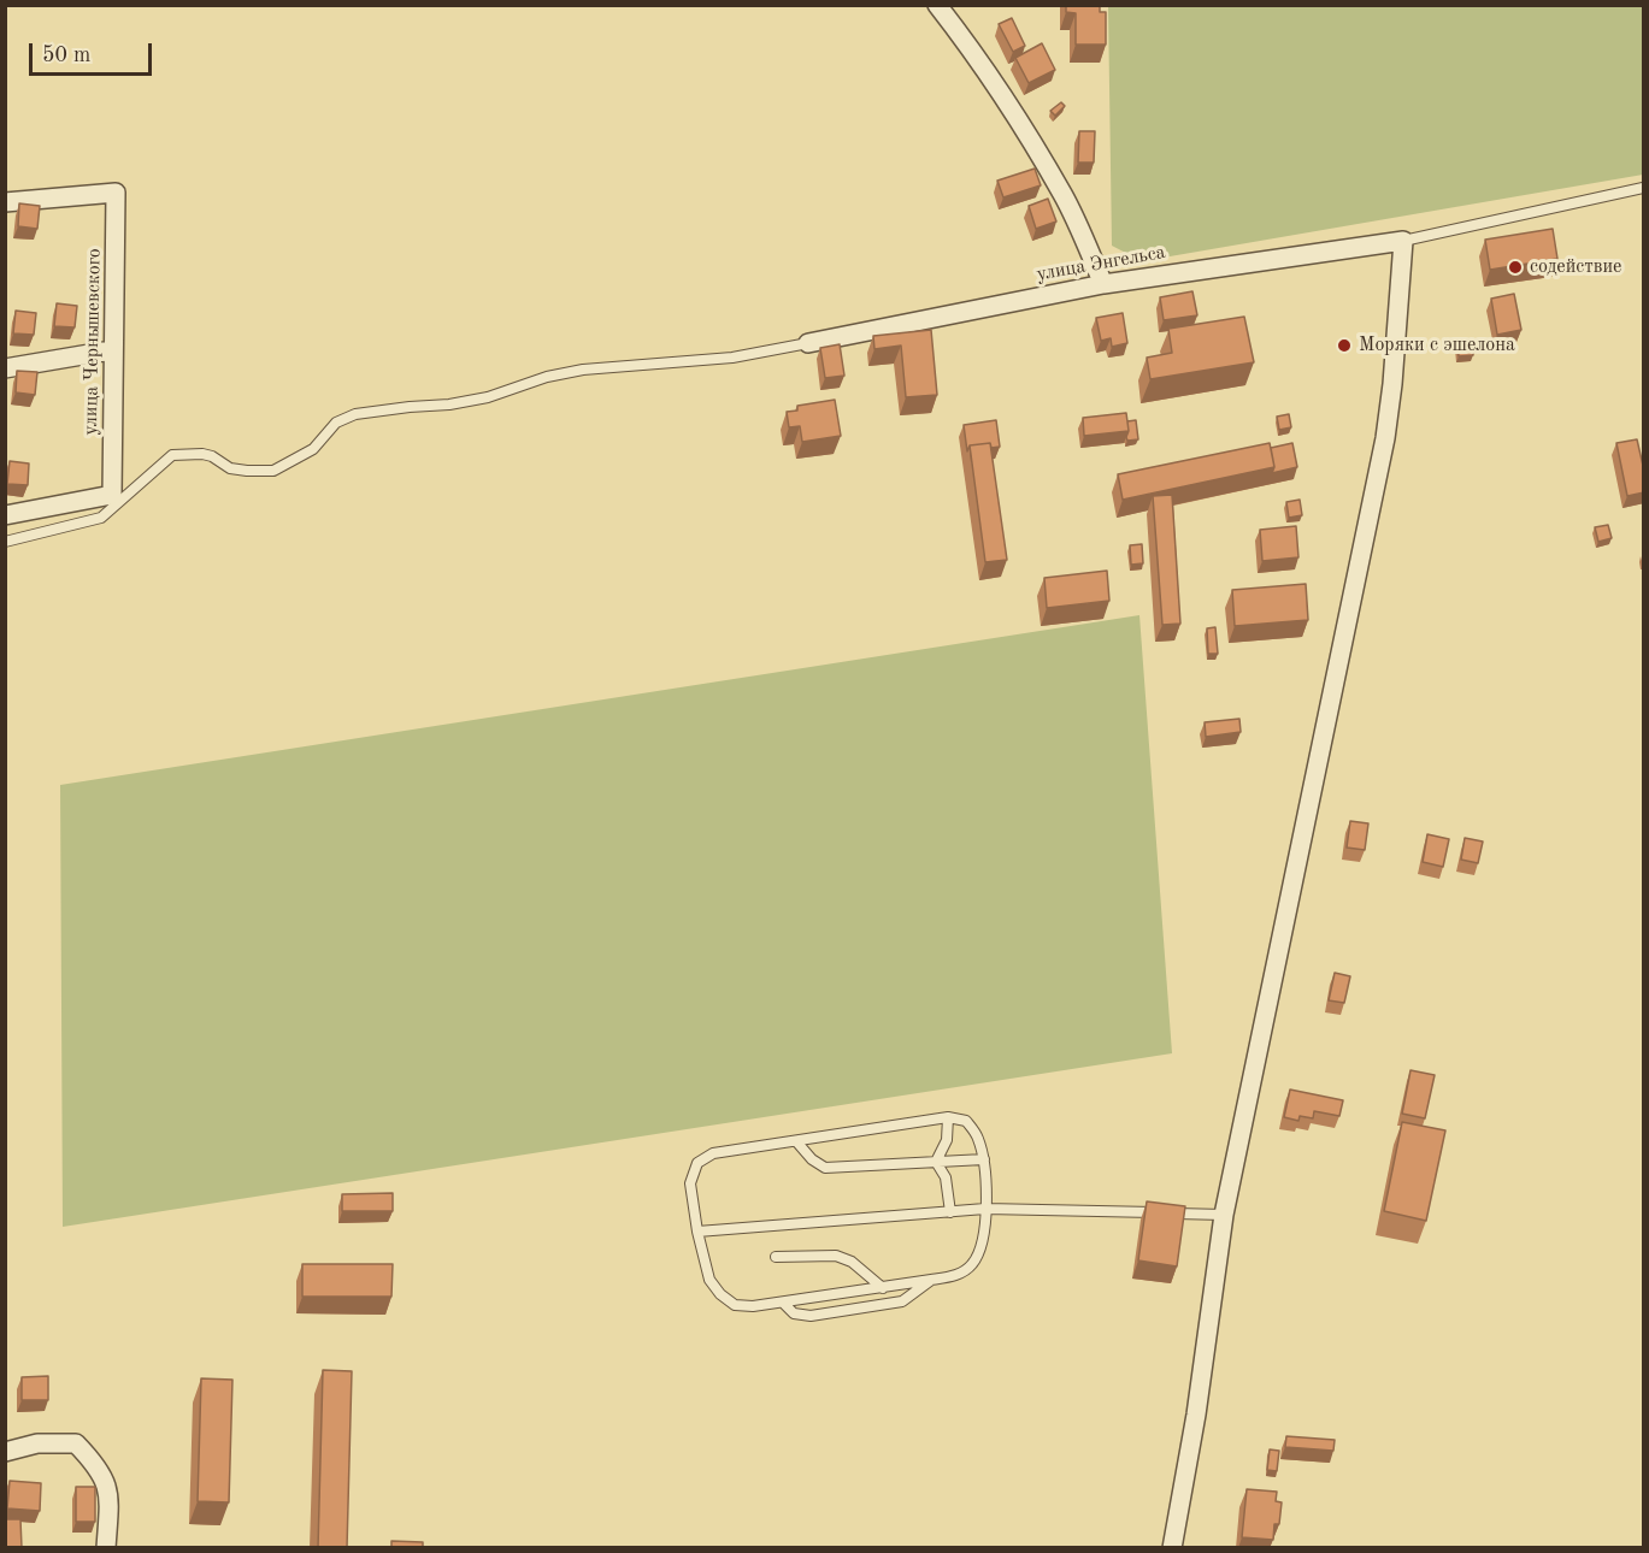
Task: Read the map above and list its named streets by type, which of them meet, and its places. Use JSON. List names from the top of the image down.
{
  "streets": {
    "street": ["улица Энгельса", "улица Чернышевского"]
  },
  "places": ["содействие", "Моряки с эшелона"],
  "scale_bar": "50 m"
}
